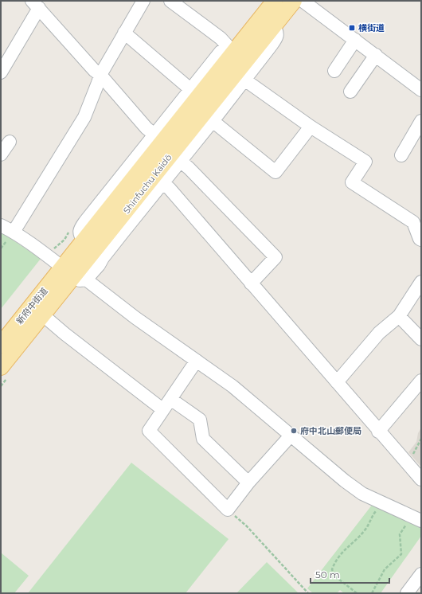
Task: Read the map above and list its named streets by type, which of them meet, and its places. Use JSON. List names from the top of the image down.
{
  "streets": {
    "main road": ["Shinfuchu Kaidō", "新府中街道"]
  },
  "crossings": [
    ["Shinfuchu Kaidō", "新府中街道"]
  ],
  "places": {
    "transit": ["横街道"],
    "other": ["府中北山郵便局"]
  },
  "scale_bar": "50 m"
}
